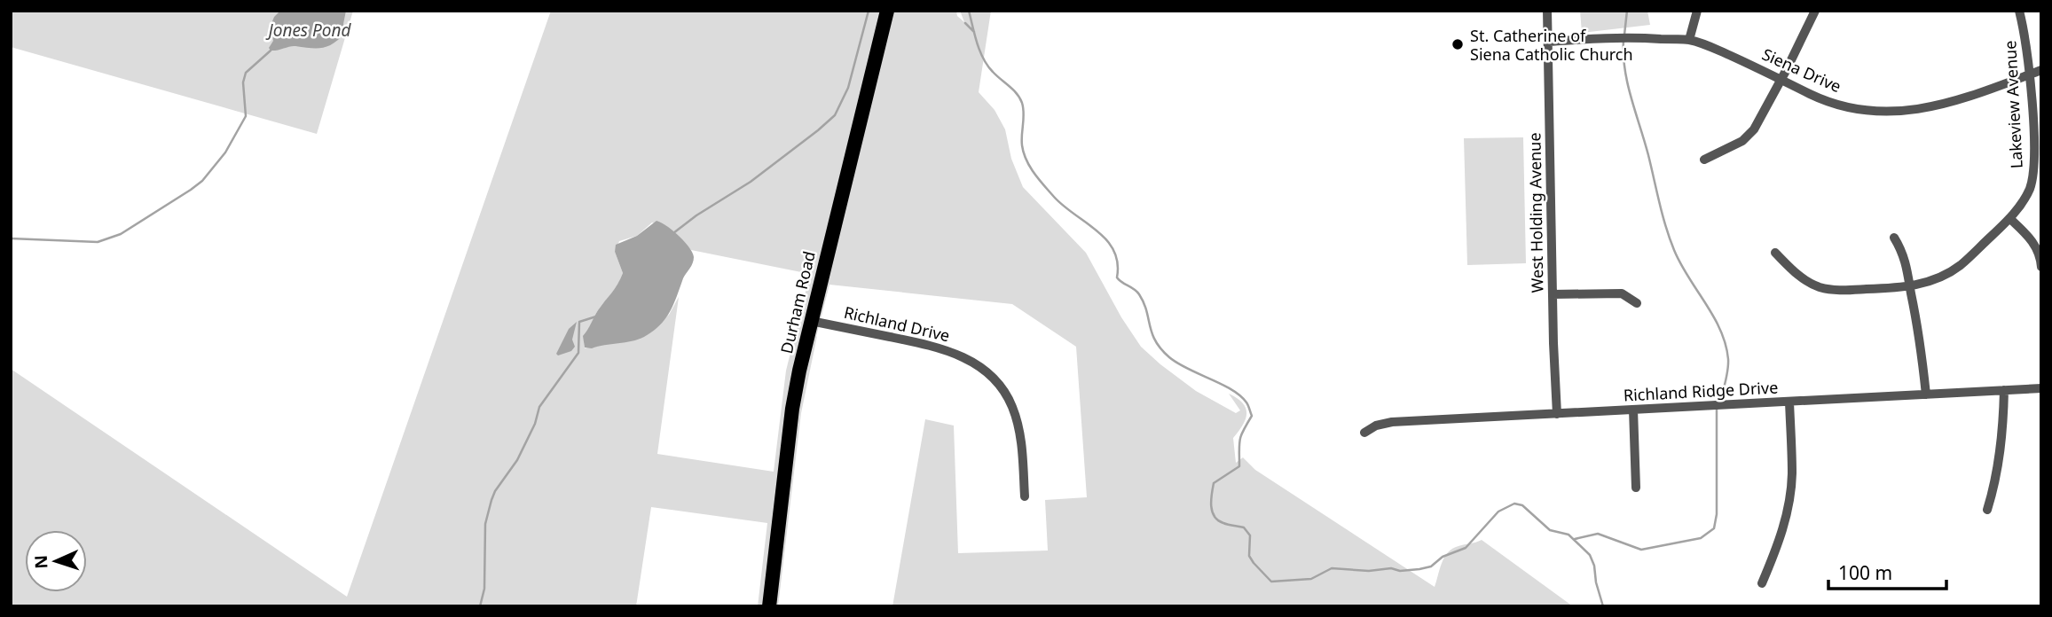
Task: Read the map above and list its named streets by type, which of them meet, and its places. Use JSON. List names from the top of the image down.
{
  "streets": {
    "main road": ["Durham Road"],
    "street": [
      "Siena Drive",
      "Lakeview Avenue",
      "West Holding Avenue",
      "Richland Drive",
      "Richland Ridge Drive"
    ]
  },
  "crossings": [
    ["Siena Drive", "Lakeview Avenue"],
    ["Siena Drive", "West Holding Avenue"],
    ["West Holding Avenue", "Richland Ridge Drive"],
    ["Durham Road", "Richland Drive"]
  ],
  "water": ["Jones Pond"],
  "places": ["St. Catherine of Siena Catholic Church"],
  "scale_bar": "100 m",
  "north": "left"
}
